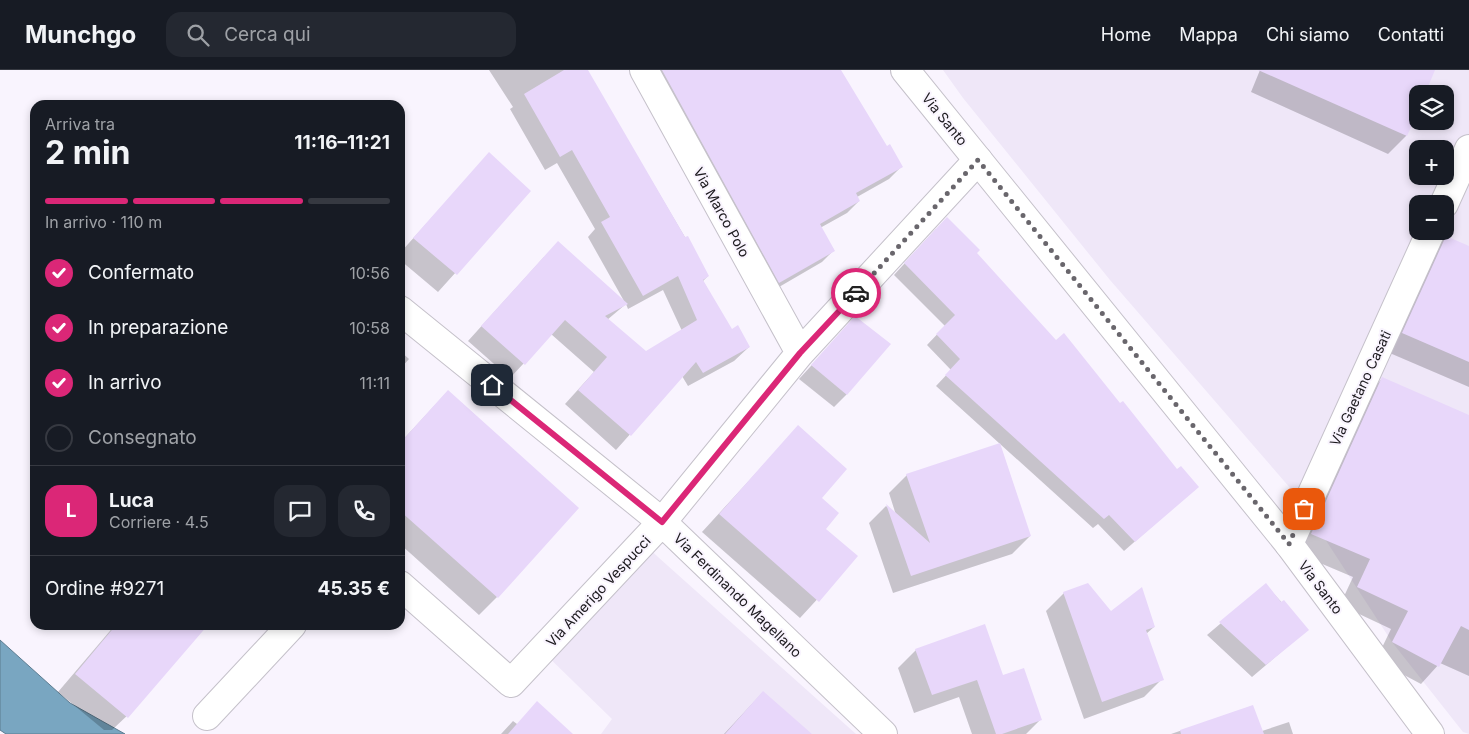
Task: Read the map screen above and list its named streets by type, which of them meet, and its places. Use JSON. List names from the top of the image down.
{
  "streets": {
    "street": [
      "Via Santo",
      "Via Marco Polo",
      "Via Gaetano Casati",
      "Via Amerigo Vespucci",
      "Via Ferdinando Magellano"
    ]
  },
  "crossings": [
    ["Via Santo", "Via Gaetano Casati"],
    ["Via Santo", "Via Amerigo Vespucci"],
    ["Via Marco Polo", "Via Amerigo Vespucci"],
    ["Via Amerigo Vespucci", "Via Ferdinando Magellano"]
  ],
  "page": {
    "header": "Munchgo",
    "search": "Cerca qui",
    "nav": [
      "Home",
      "Mappa",
      "Chi siamo",
      "Contatti"
    ],
    "map_buttons": ["+", "−"],
    "heading": ["2 min", "Arriva tra", "11:16–11:21"],
    "panel": [
      "Luca",
      "Corriere · 4.5",
      "Ordine #9271",
      "45.35 €"
    ],
    "bar": "In arrivo · 110 m",
    "list": [
      ["Confermato", "10:56"],
      ["In preparazione", "10:58"],
      ["In arrivo", "11:11"],
      "Consegnato"
    ],
    "round": "L"
  }
}
